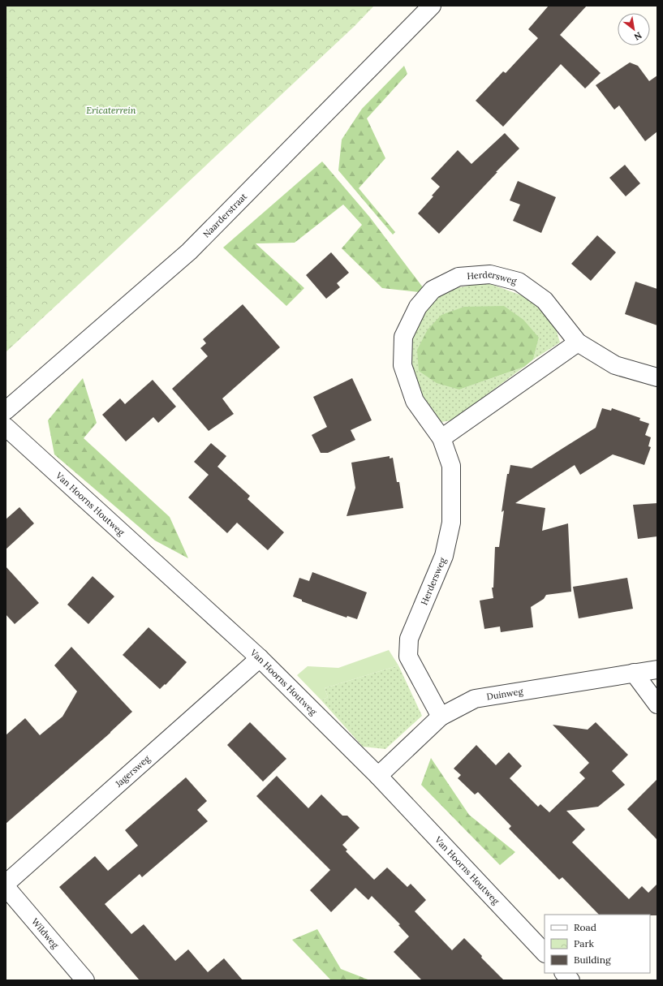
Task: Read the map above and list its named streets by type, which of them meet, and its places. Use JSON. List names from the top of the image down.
{
  "streets": {
    "street": [
      "Naarderstraat",
      "Herdersweg",
      "Van Hoorns Houtweg",
      "Duinweg",
      "Jagersweg",
      "Wildweg"
    ]
  },
  "crossings": [
    ["Herdersweg", "Duinweg"],
    ["Van Hoorns Houtweg", "Duinweg"],
    ["Van Hoorns Houtweg", "Jagersweg"]
  ],
  "parks": ["Ericaterrein"],
  "legend": ["Road", "Park", "Building"],
  "north": "bottom right"
}
